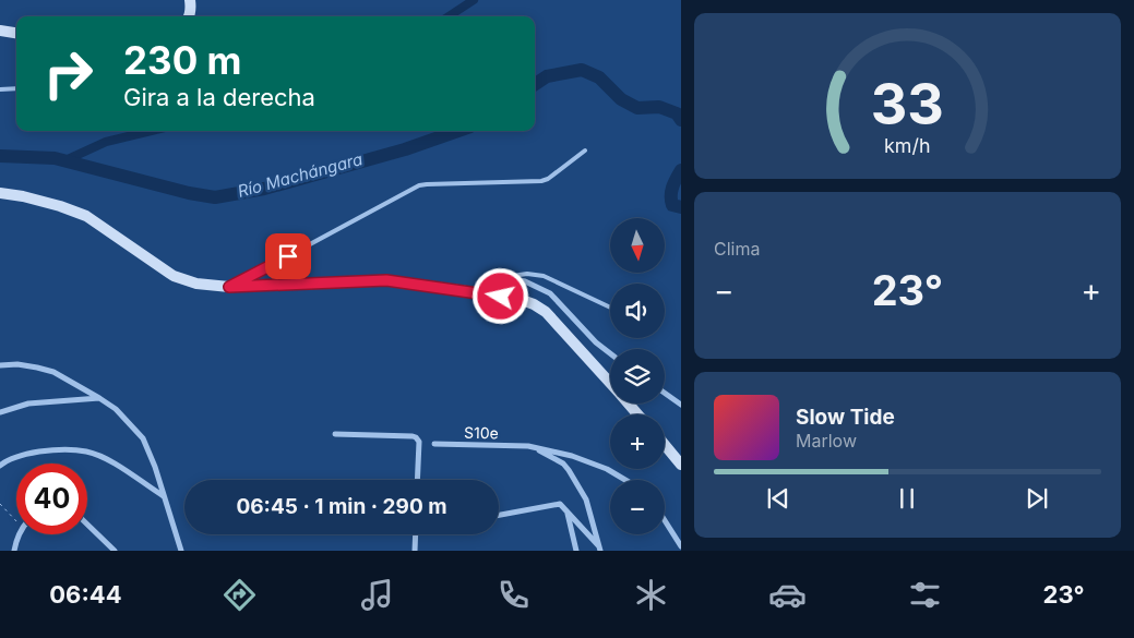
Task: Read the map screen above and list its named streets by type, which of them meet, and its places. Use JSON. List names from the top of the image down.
{
  "streets": {
    "street": ["S10e"]
  },
  "water": ["Río Machángara"],
  "north": "bottom",
  "page": {
    "turn": ["230 m", "Gira a la derecha"],
    "tile": "Clima",
    "map_buttons": ["+", "−"],
    "heat": ["−", "23°", "+"],
    "song": ["Slow Tide", "Marlow"],
    "limit": "40",
    "trip": "06:45 · 1 min · 290 m",
    "tabs": ["06:44", "23°"],
    "gauge": ["33", "km/h"]
  }
}
